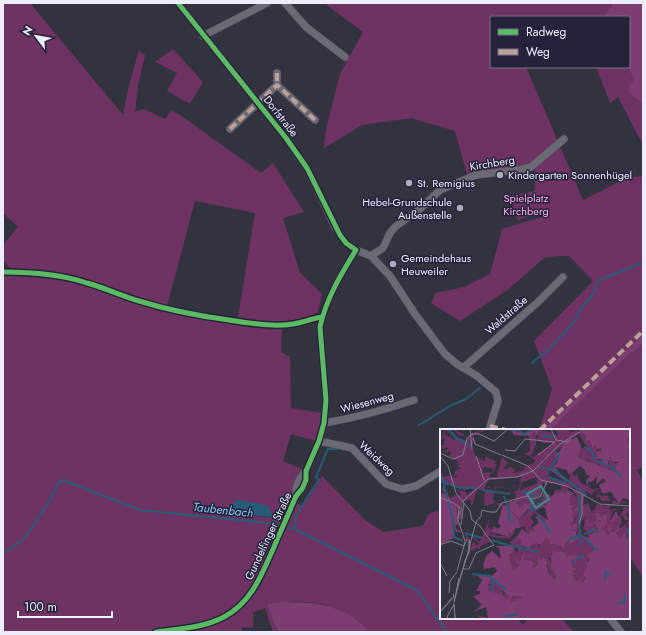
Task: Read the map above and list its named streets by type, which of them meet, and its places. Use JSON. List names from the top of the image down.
{
  "streets": {
    "street": [
      "Dorfstraße",
      "Kirchberg",
      "Waldstraße",
      "Wiesenweg",
      "Weidweg",
      "Gundelfinger Straße"
    ]
  },
  "crossings": [
    ["Dorfstraße", "Kirchberg"],
    ["Dorfstraße", "Waldstraße"],
    ["Dorfstraße", "Gundelfinger Straße"],
    ["Wiesenweg", "Gundelfinger Straße"],
    ["Weidweg", "Gundelfinger Straße"]
  ],
  "water": ["Taubenbach"],
  "parks": ["Spielplatz Kirchberg"],
  "places": [
    "Kindergarten Sonnenhügel",
    "St. Remigius",
    "Hebel-Grundschule Außenstelle",
    "Gemeindehaus Heuweiler"
  ],
  "legend": ["Radweg", "Weg"],
  "scale_bar": "100 m",
  "north": "top left"
}
